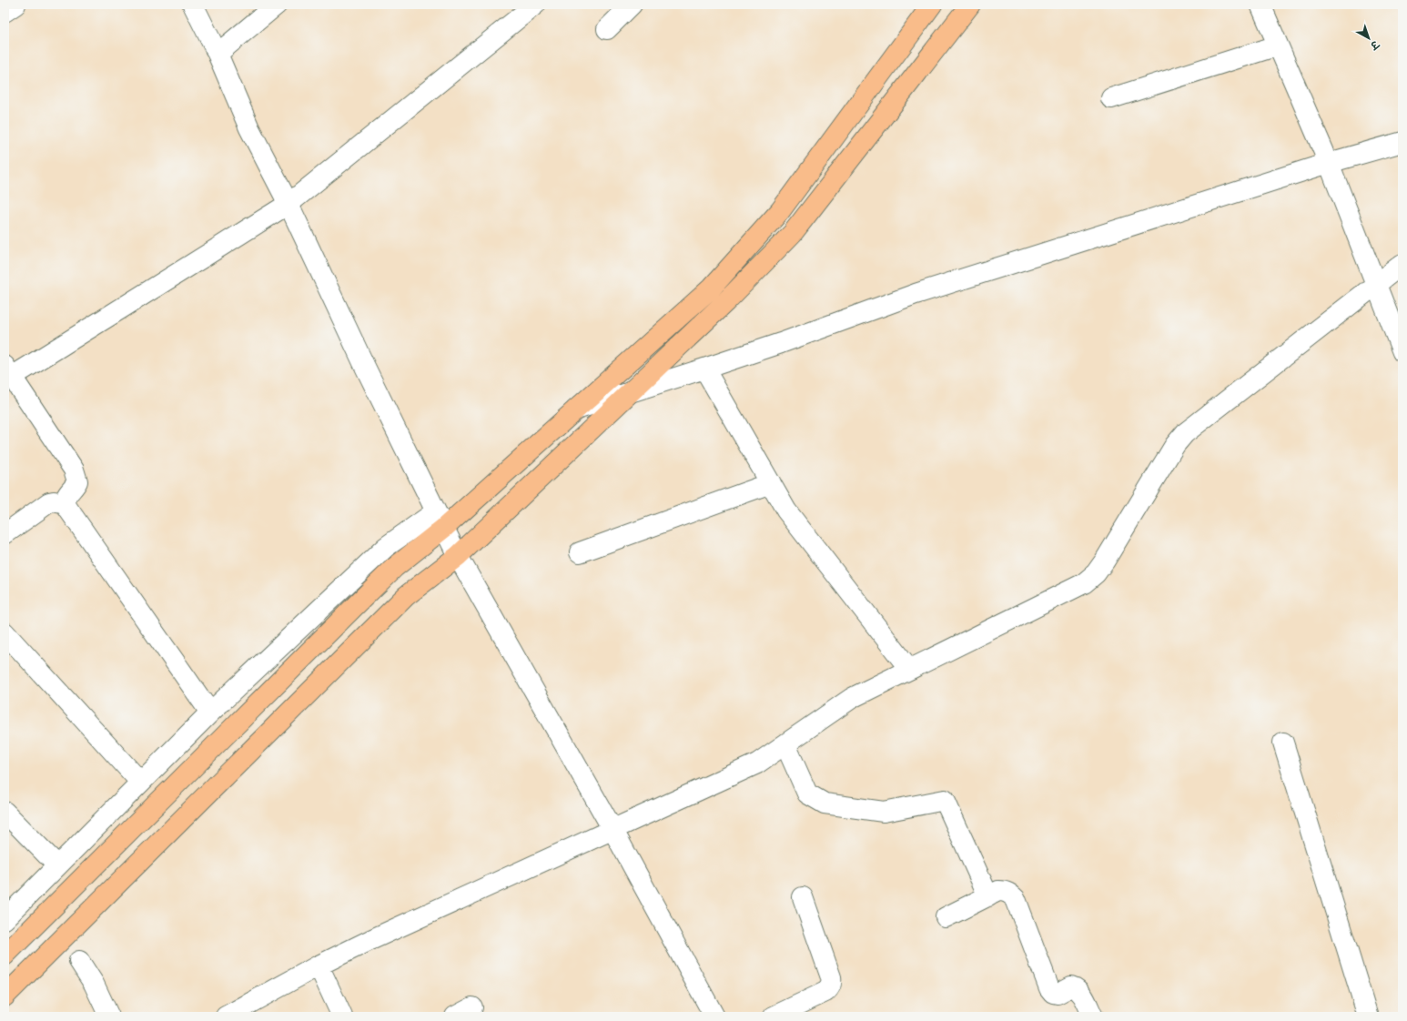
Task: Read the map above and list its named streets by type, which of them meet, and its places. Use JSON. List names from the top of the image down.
{
  "north": "bottom right"
}
